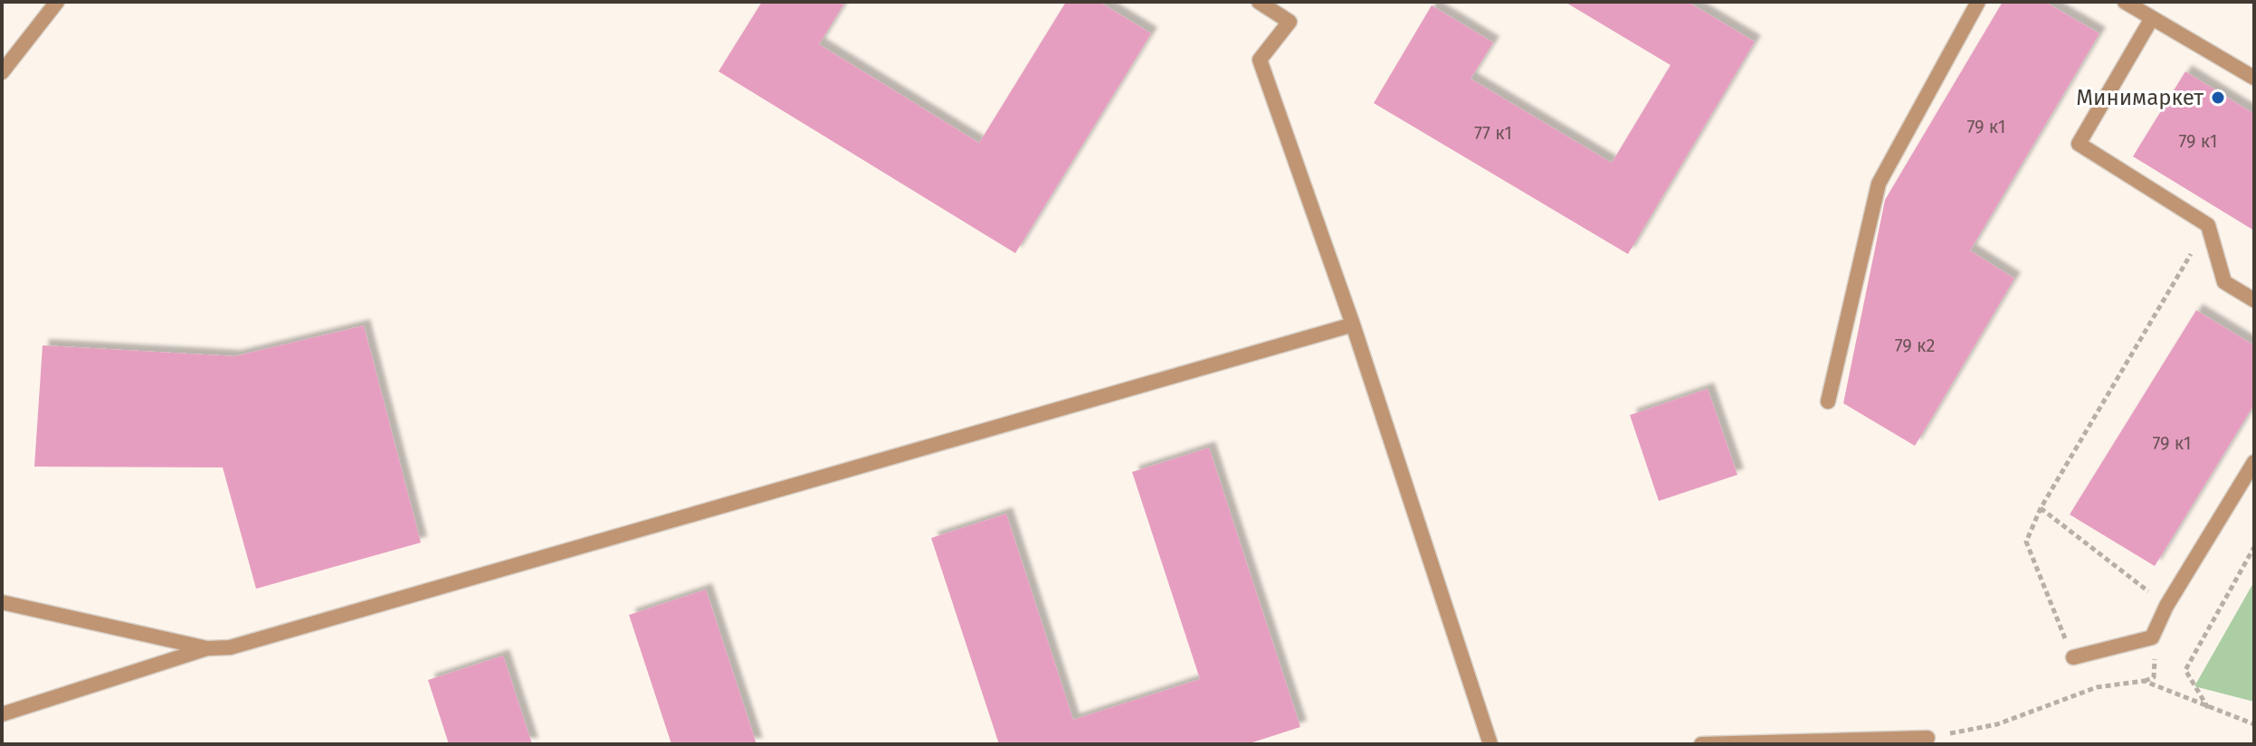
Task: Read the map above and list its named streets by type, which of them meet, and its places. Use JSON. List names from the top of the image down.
{
  "places": ["Минимаркет"],
  "house_numbers": [
    "79 к1",
    "77 к1",
    "79 к1",
    "79 к2",
    "79 к1"
  ]
}
